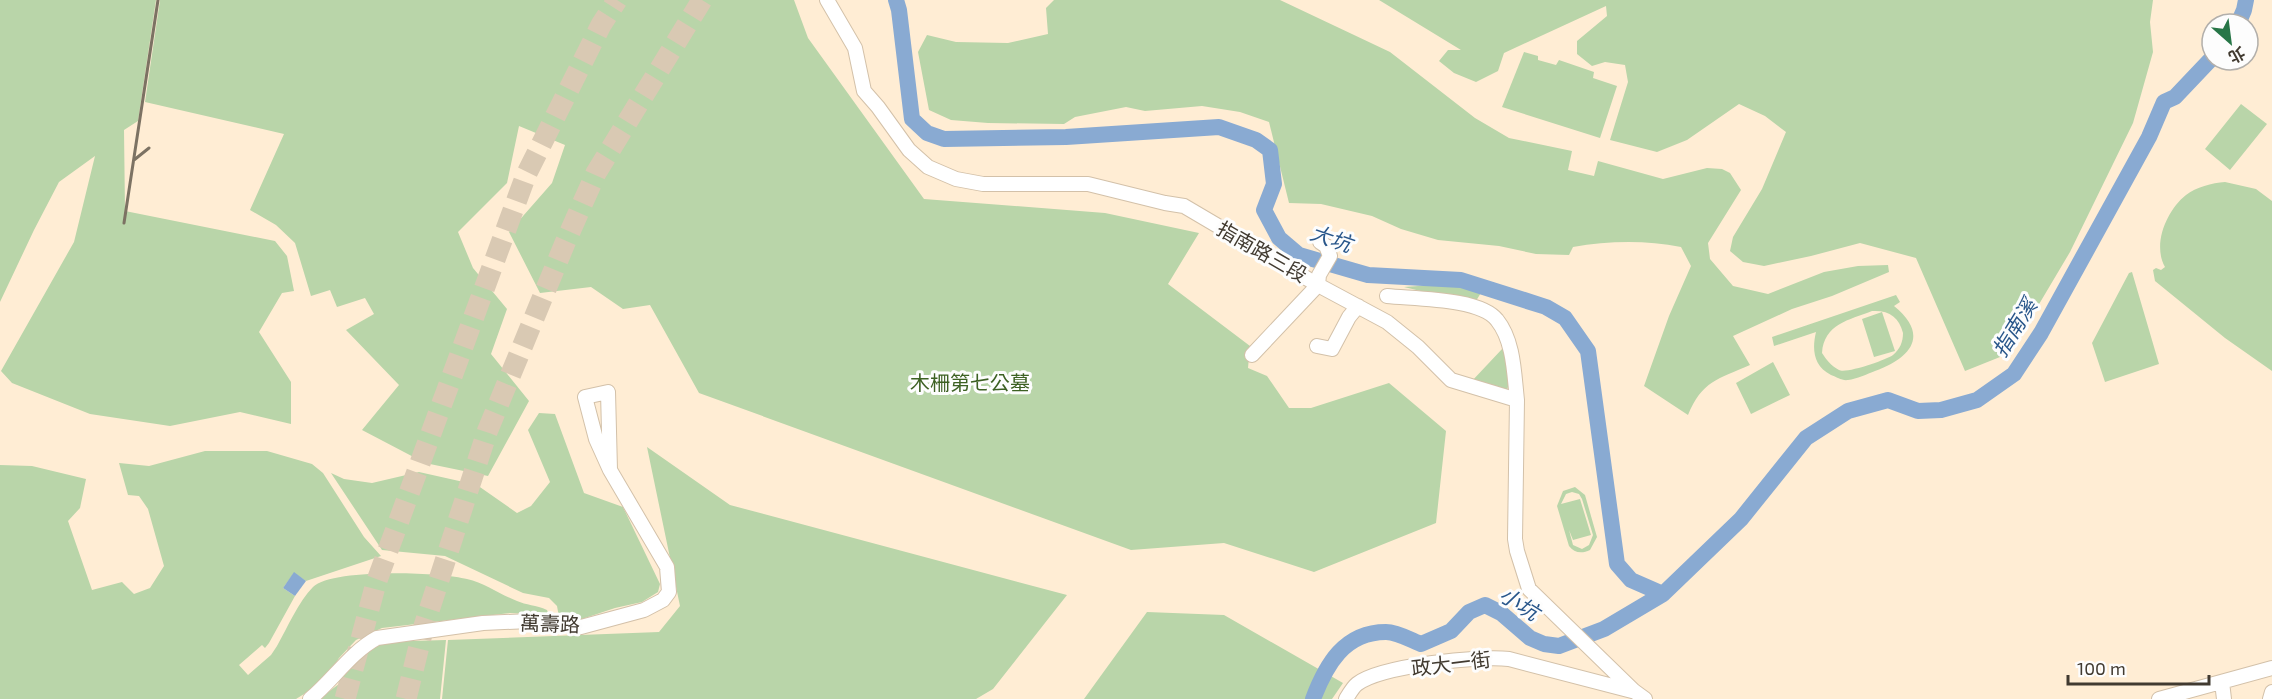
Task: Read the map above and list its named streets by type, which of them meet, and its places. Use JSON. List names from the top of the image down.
{
  "streets": {
    "street": ["指南路三段", "萬壽路", "政大一街"]
  },
  "water": ["大坑", "指南溪", "小坑"],
  "parks": ["木柵第七公墓"],
  "scale_bar": "100 m",
  "north": "bottom right"
}
